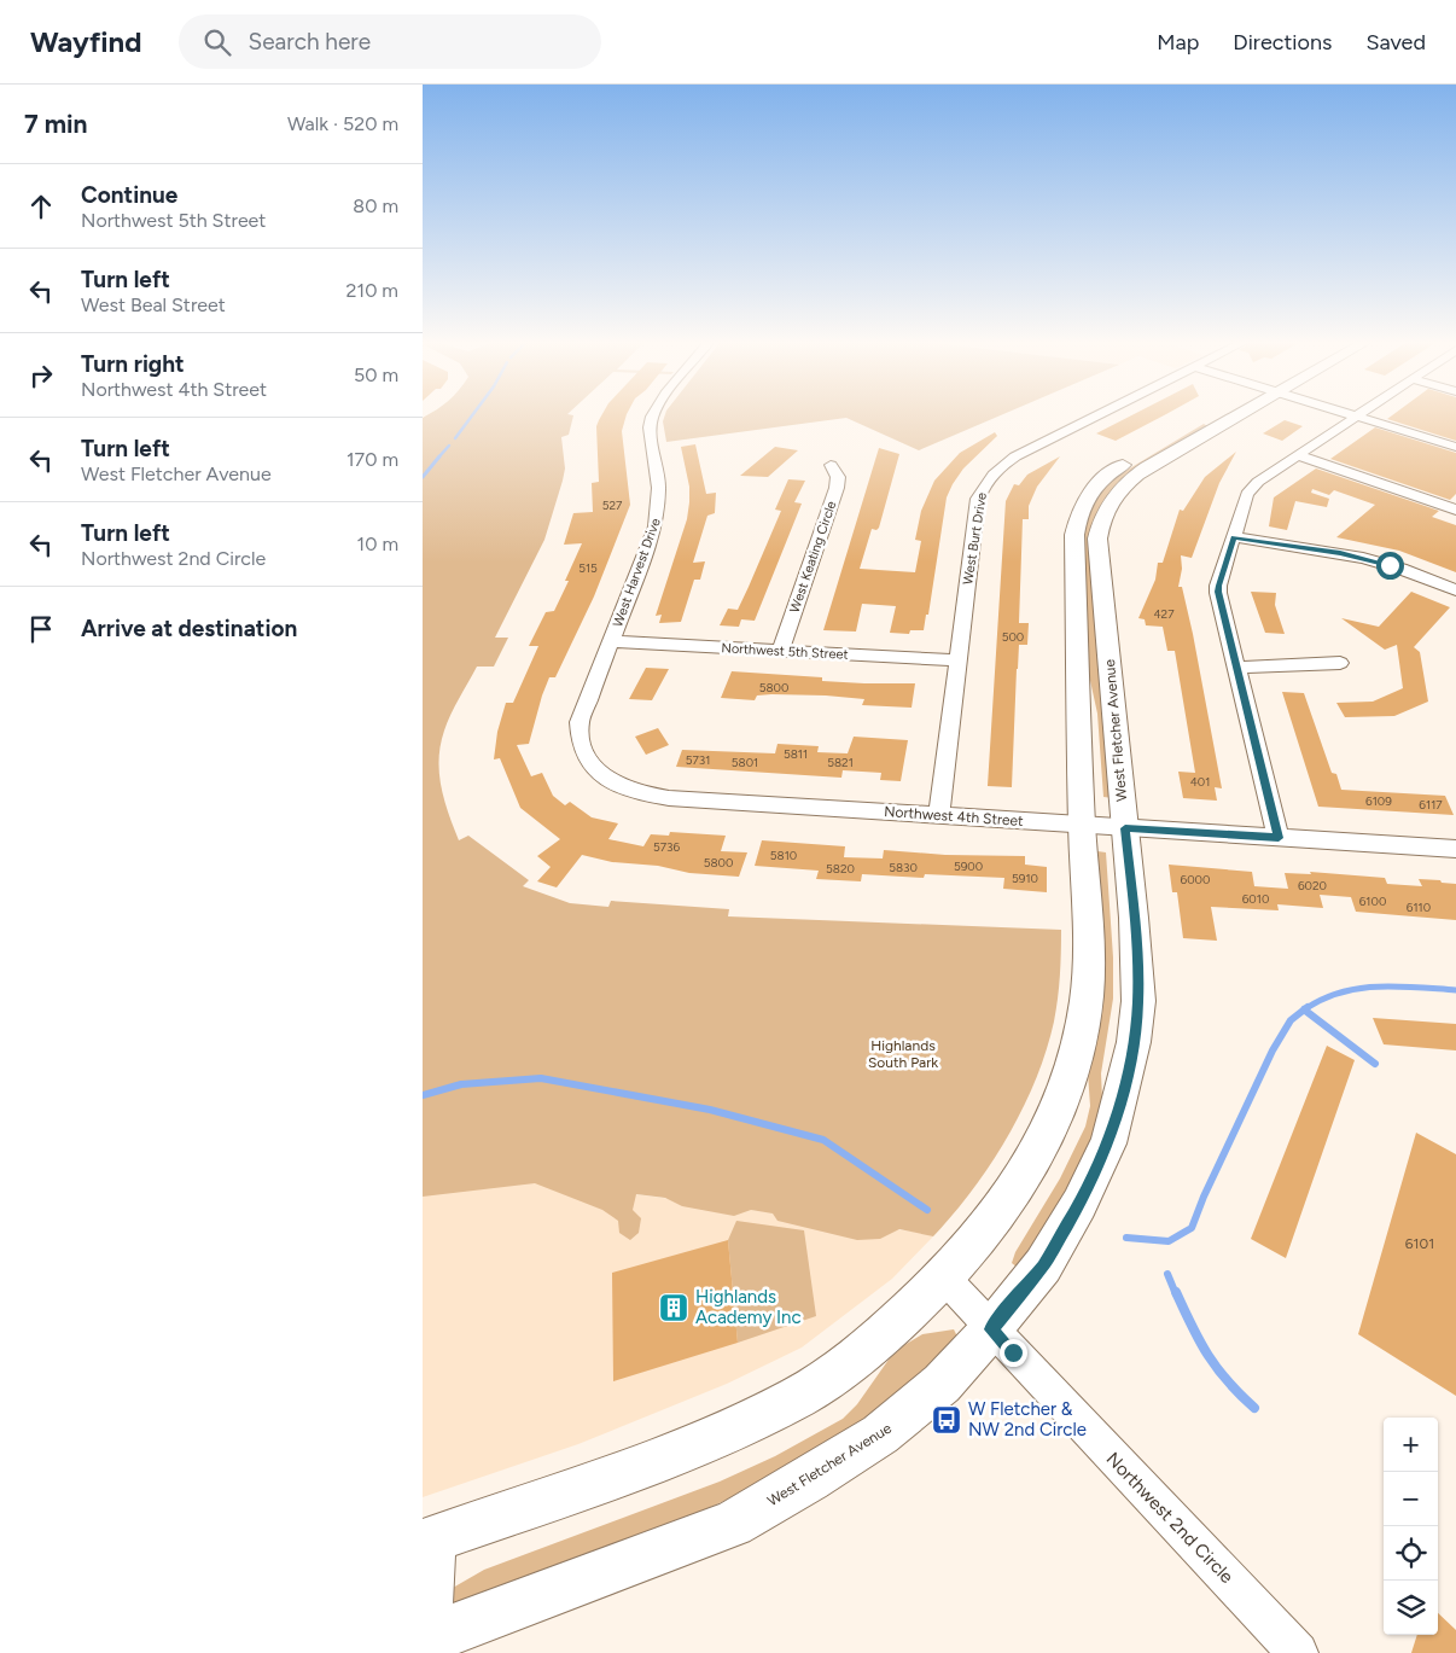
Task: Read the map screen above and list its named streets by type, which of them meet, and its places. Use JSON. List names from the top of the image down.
{
  "streets": {
    "main road": ["West Fletcher Avenue"],
    "street": [
      "West Burt Drive",
      "West Keating Circle",
      "West Harvest Drive",
      "Northwest 5th Street",
      "Northwest 4th Street",
      "Northwest 2nd Circle"
    ]
  },
  "crossings": [
    ["West Burt Drive", "Northwest 5th Street"],
    ["West Burt Drive", "Northwest 4th Street"],
    ["West Keating Circle", "Northwest 5th Street"],
    ["West Harvest Drive", "Northwest 5th Street"],
    ["West Harvest Drive", "Northwest 4th Street"],
    ["Northwest 5th Street", "Northwest 4th Street"],
    ["West Fletcher Avenue", "Northwest 4th Street"],
    ["West Fletcher Avenue", "Northwest 2nd Circle"]
  ],
  "parks": ["Highlands South Park"],
  "places": {
    "building": ["Highlands Academy Inc"],
    "bus stop": ["W Fletcher & NW 2nd Circle"]
  },
  "house_numbers": [
    "527",
    "515",
    "427",
    "500",
    "5800",
    "5811",
    "5731",
    "5801",
    "5821",
    "401",
    "6109",
    "6117",
    "5736",
    "5810",
    "5800",
    "5900",
    "5830",
    "5820",
    "5910",
    "6000",
    "6020",
    "6010",
    "6100",
    "6110",
    "6101"
  ],
  "page": {
    "header": "Wayfind",
    "search": "Search here",
    "nav": ["Map", "Directions", "Saved"],
    "heading": ["7 min", "Walk · 520 m"],
    "list": [
      ["Continue", "Northwest 5th Street", "80 m"],
      ["Turn left", "West Beal Street", "210 m"],
      ["Turn right", "Northwest 4th Street", "50 m"],
      ["Turn left", "West Fletcher Avenue", "170 m"],
      ["Turn left", "Northwest 2nd Circle", "10 m"],
      "Arrive at destination"
    ],
    "map_buttons": ["+", "−"]
  }
}
